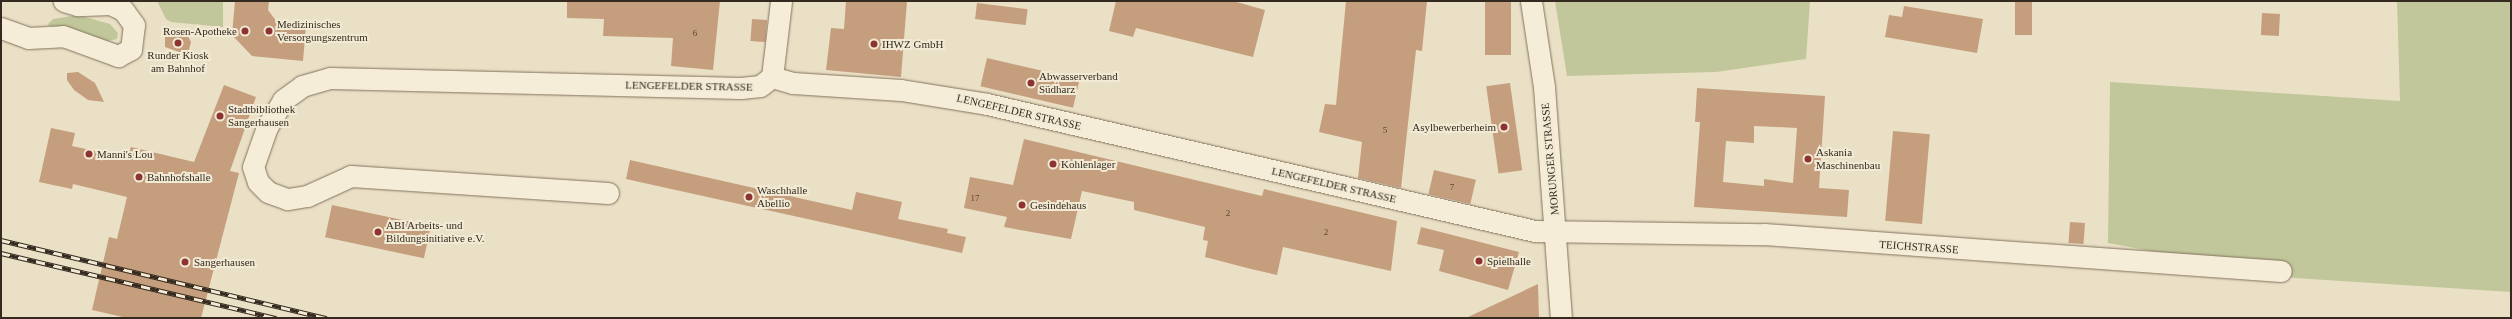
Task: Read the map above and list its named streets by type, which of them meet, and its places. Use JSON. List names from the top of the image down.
{
  "streets": {
    "street": ["LENGEFELDER STRASSE", "MORUNGER STRASSE", "TEICHSTRASSE"]
  },
  "crossings": [
    ["LENGEFELDER STRASSE", "MORUNGER STRASSE"],
    ["LENGEFELDER STRASSE", "TEICHSTRASSE"],
    ["MORUNGER STRASSE", "TEICHSTRASSE"]
  ],
  "places": [
    "Rosen-Apotheke",
    "Medizinisches Versorgungszentrum",
    "Runder Kiosk am Bahnhof",
    "IHWZ GmbH",
    "Abwasserverband Südharz",
    "Stadtbibliothek Sangerhausen",
    "Asylbewerberheim",
    "Manni's Lou",
    "Askania Maschinenbau",
    "Kohlenlager",
    "Bahnhofshalle",
    "Waschhalle Abellio",
    "Gesindehaus",
    "ABI Arbeits- und Bildungsinitiative e.V.",
    "Spielhalle",
    "Sangerhausen"
  ],
  "house_numbers": [
    "6",
    "5",
    "7",
    "17",
    "2",
    "2"
  ]
}
